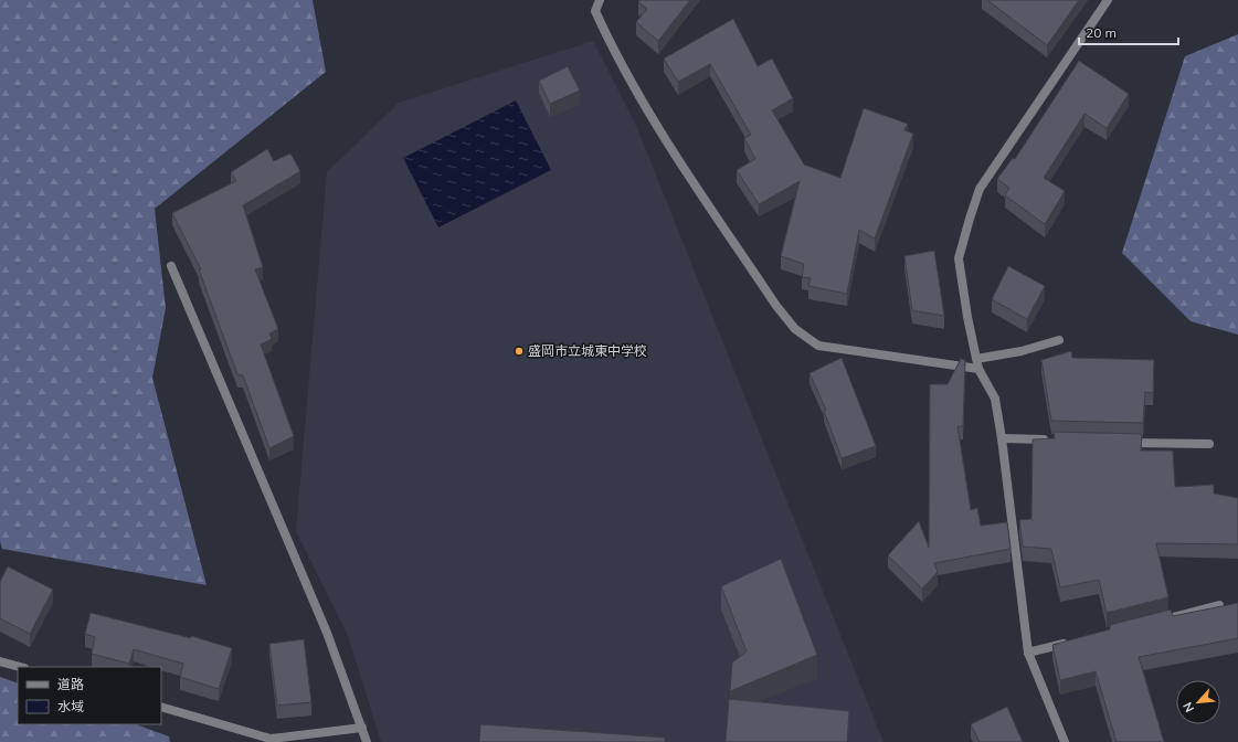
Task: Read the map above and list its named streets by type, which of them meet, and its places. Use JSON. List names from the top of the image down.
{
  "places": ["盛岡市立城東中学校"],
  "legend": ["道路", "水域"],
  "scale_bar": "20 m",
  "north": "bottom left"
}
